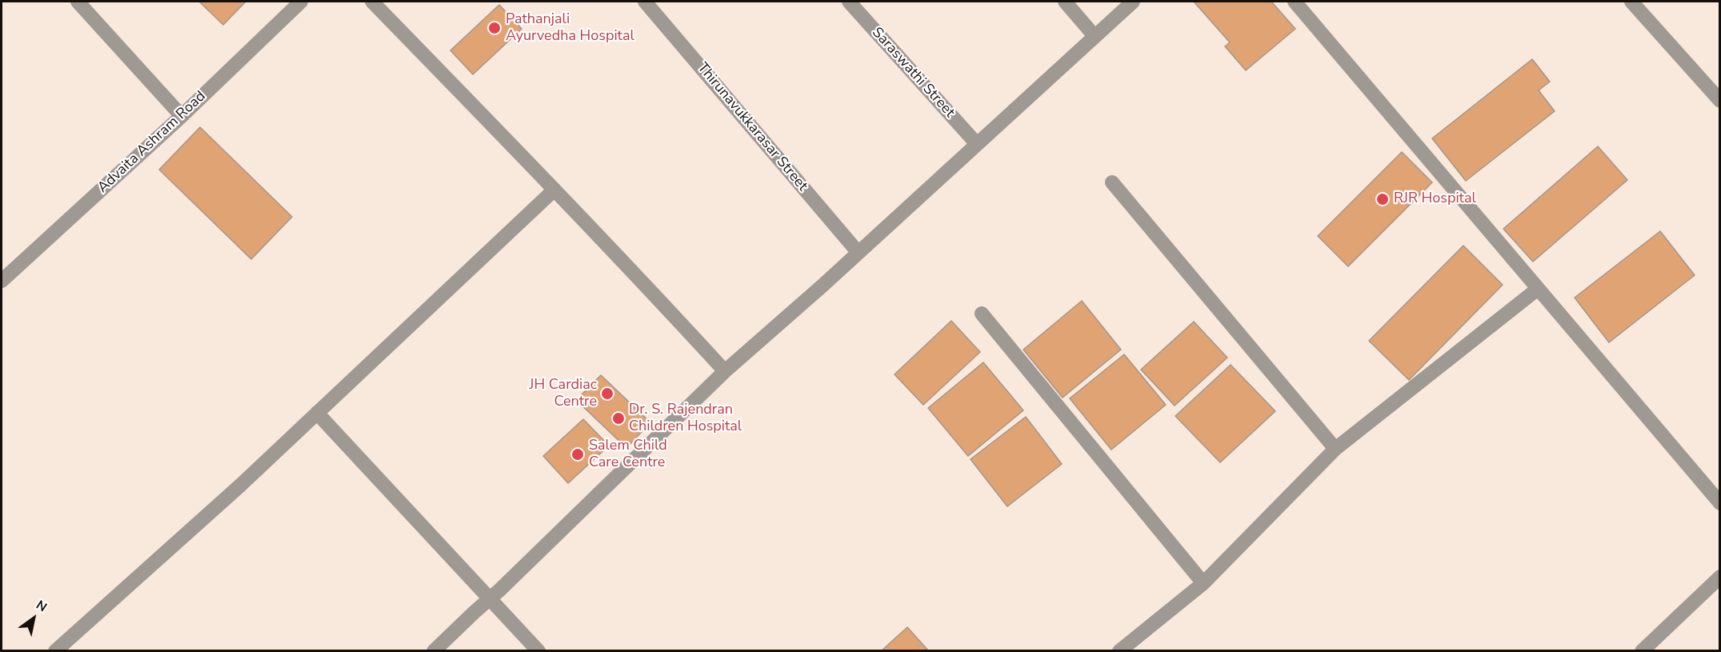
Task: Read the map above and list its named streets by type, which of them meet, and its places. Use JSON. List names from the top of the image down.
{
  "streets": {
    "street": ["Saraswathi Street", "Thirunavukkarasar Street", "Advaita Ashram Road"]
  },
  "places": [
    "Pathanjali Ayurvedha Hospital",
    "RJR Hospital",
    "JH Cardiac Centre",
    "Dr. S. Rajendran Children Hospital",
    "Salem Child Care Centre"
  ],
  "north": "top right"
}
